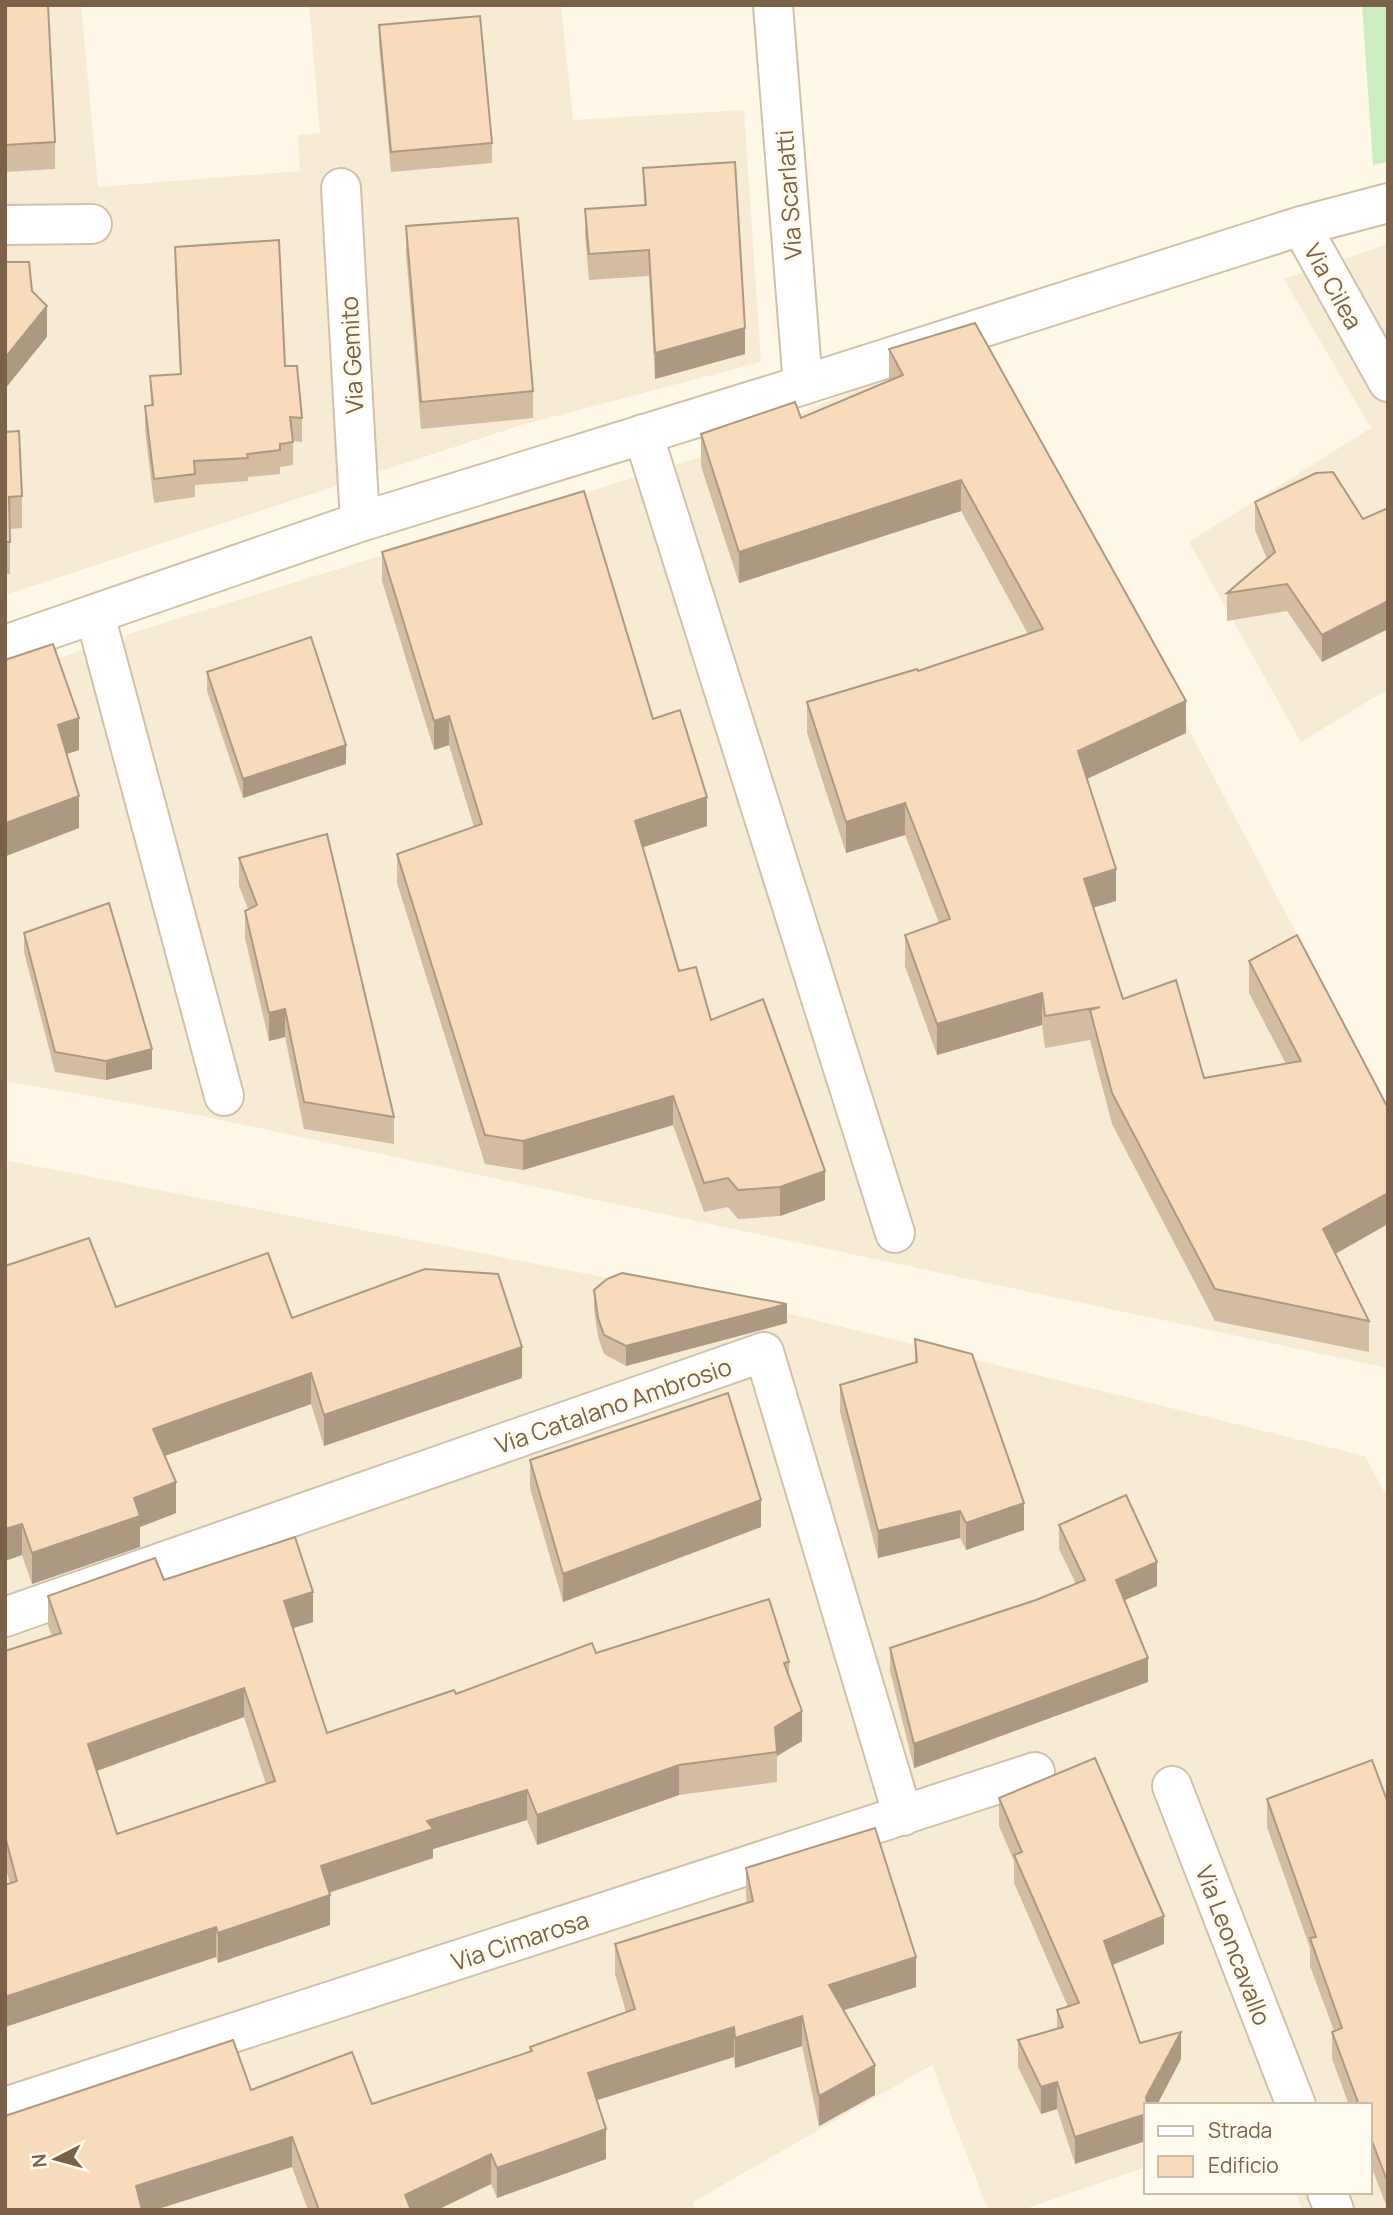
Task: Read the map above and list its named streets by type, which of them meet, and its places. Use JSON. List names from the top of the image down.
{
  "streets": {
    "street": [
      "Via Scarlatti",
      "Via Cilea",
      "Via Gemito",
      "Via Catalano Ambrosio",
      "Via Cimarosa",
      "Via Leoncavallo"
    ]
  },
  "crossings": [
    ["Via Catalano Ambrosio", "Via Cimarosa"]
  ],
  "legend": ["Strada", "Edificio"],
  "north": "left"
}
